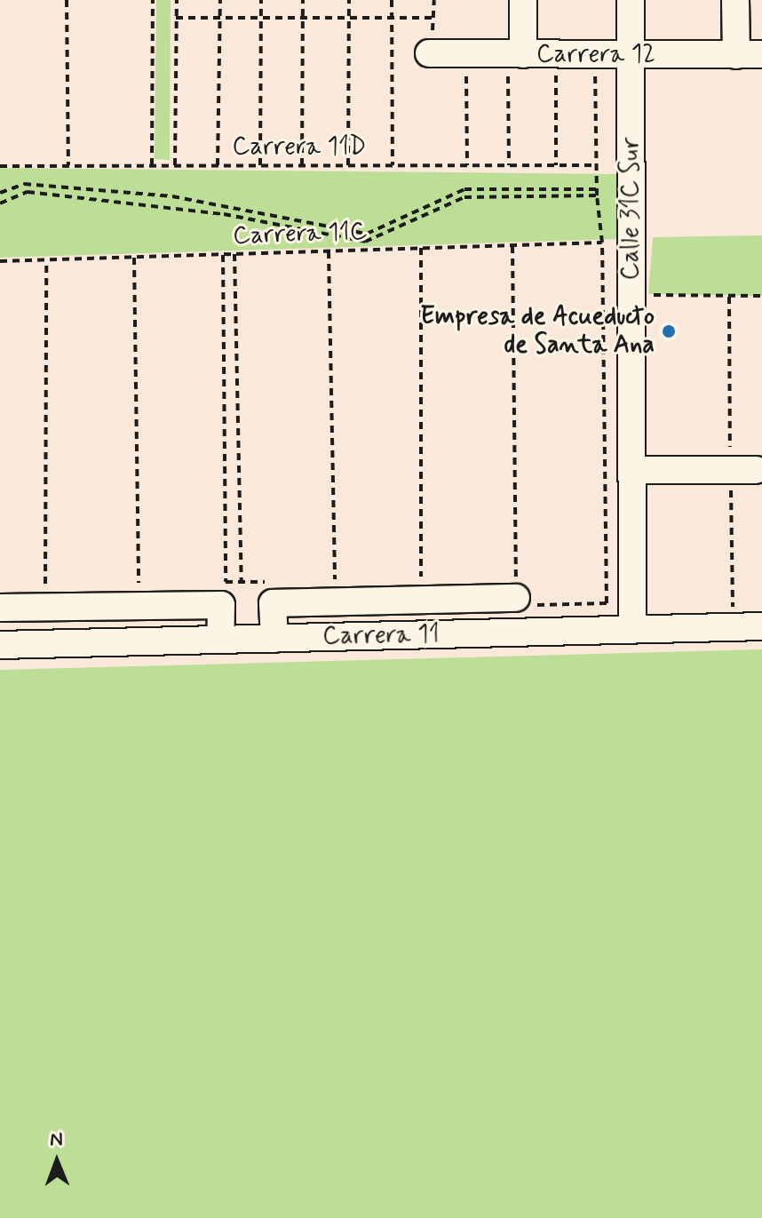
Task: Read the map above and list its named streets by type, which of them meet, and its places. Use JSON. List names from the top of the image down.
{
  "streets": {
    "street": ["Carrera 12", "Calle 31C Sur", "Carrera 11"],
    "path": ["Carrera 11D", "Carrera 11C"]
  },
  "crossings": [
    ["Carrera 12", "Calle 31C Sur"],
    ["Calle 31C Sur", "Carrera 11"]
  ],
  "places": ["Empresa de Acueducto de Santa Ana"],
  "north": "top"
}
